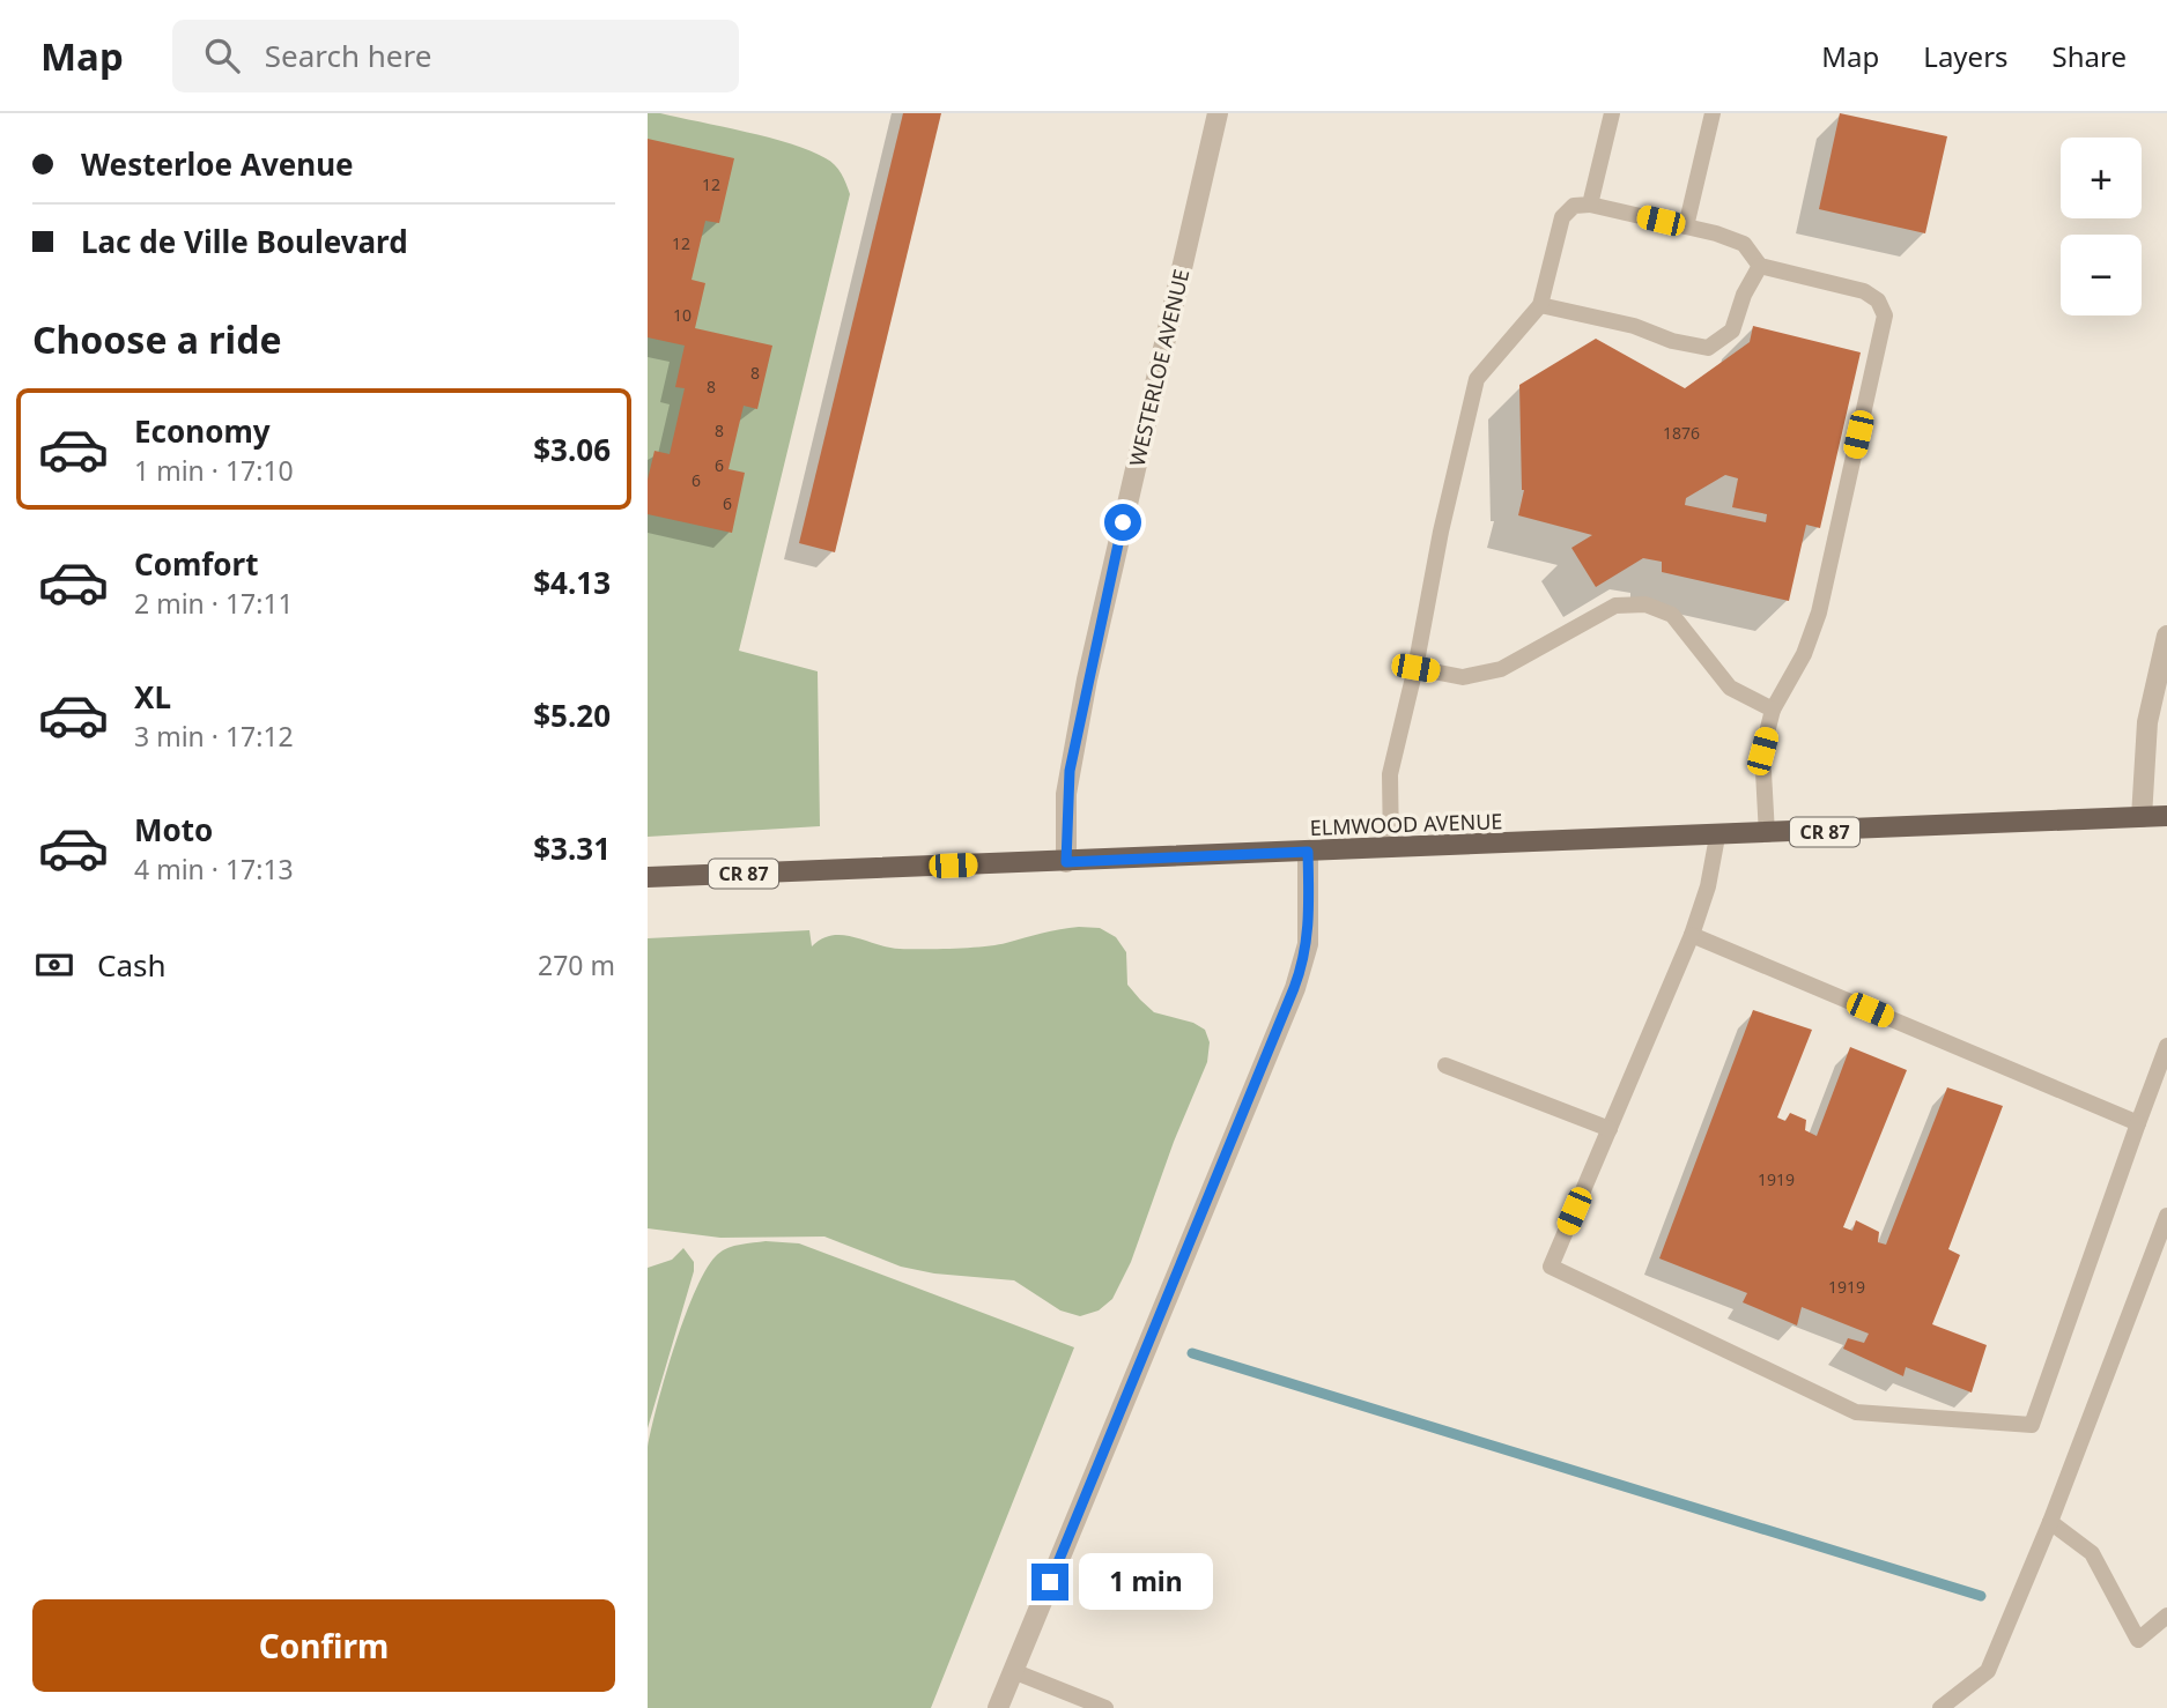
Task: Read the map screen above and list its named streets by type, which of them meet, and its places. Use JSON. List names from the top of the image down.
{
  "streets": {
    "main road": ["ELMWOOD AVENUE", "CR 87"],
    "street": ["WESTERLOE AVENUE"]
  },
  "crossings": [
    ["WESTERLOE AVENUE", "ELMWOOD AVENUE"]
  ],
  "house_numbers": [
    "12",
    "12",
    "10",
    "8",
    "8",
    "8",
    "1876",
    "6",
    "6",
    "6",
    "1919",
    "1919"
  ],
  "page": {
    "header": "Map",
    "search": "Search here",
    "nav": ["Map", "Layers", "Share"],
    "banner": ["Westerloe Avenue", "Lac de Ville Boulevard"],
    "map_buttons": ["+", "−"],
    "heading": "Choose a ride",
    "list": [
      {
        "name": "Economy",
        "note": "1 min · 17:10",
        "value": "$3.06"
      },
      {
        "name": "Comfort",
        "note": "2 min · 17:11",
        "value": "$4.13"
      },
      {
        "name": "XL",
        "note": "3 min · 17:12",
        "value": "$5.20"
      },
      {
        "name": "Moto",
        "note": "4 min · 17:13",
        "value": "$3.31"
      }
    ],
    "pay": ["Cash", "270 m"],
    "bubble": "1 min",
    "buttons": "Confirm"
  }
}
